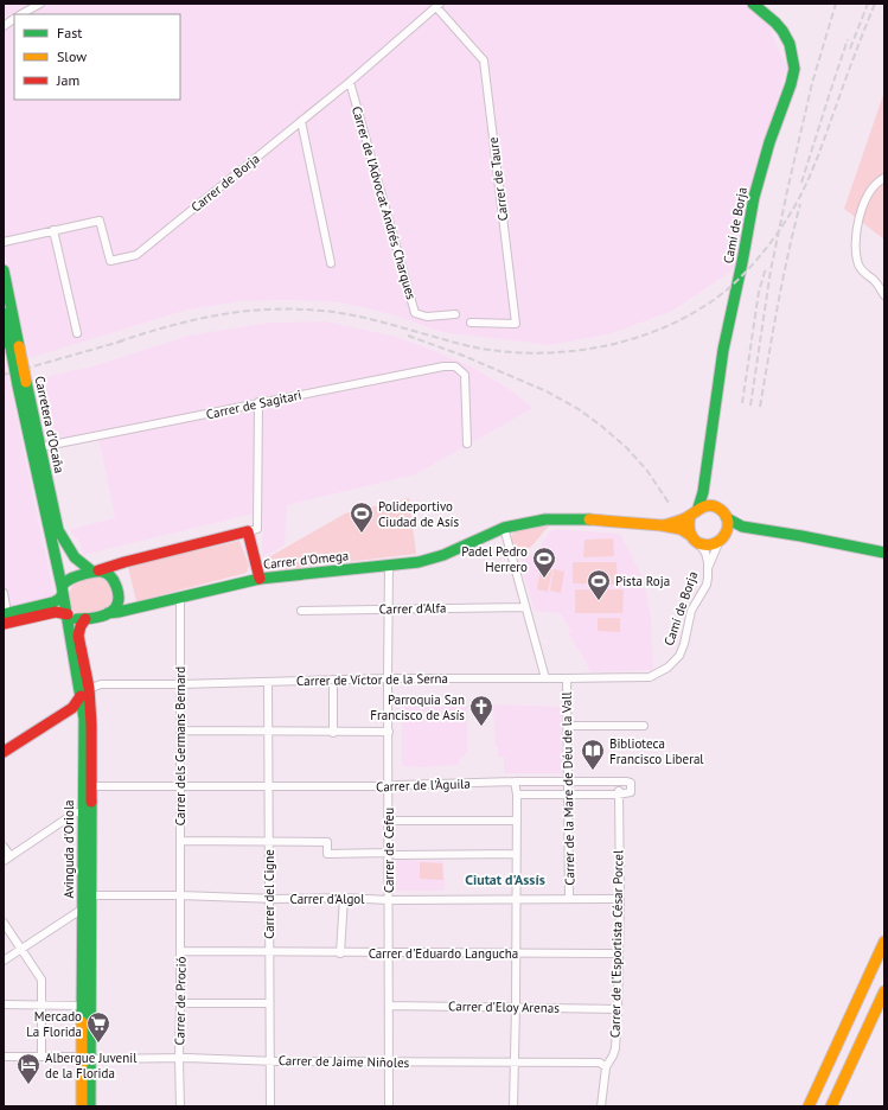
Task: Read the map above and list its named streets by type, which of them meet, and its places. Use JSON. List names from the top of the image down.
{
  "streets": {
    "street": [
      "Carrer de Taure",
      "Carrer de Borja",
      "Carrer de l'Advocat Andrés Charques",
      "Camí de Borja",
      "Carrer de Sagitari",
      "Carretera d'Ocaña",
      "Carrer d'Omega",
      "Carrer d'Alfa",
      "Carrer de Víctor de la Serna",
      "Carrer dels Germans Bernard",
      "Carrer de l'Àguila",
      "Carrer de la Mare de Déu de la Vall",
      "Avinguda d'Oriola",
      "Carrer de Cefeu",
      "Carrer del Cigne",
      "Carrer d'Algol",
      "Carrer de l'Esportista César Porcel",
      "Carrer d'Eduardo Langucha",
      "Carrer de Proció",
      "Carrer d'Eloy Arenas",
      "Carrer de Jaime Niñoles"
    ]
  },
  "crossings": [
    ["Carrer de Taure", "Carrer de Borja"],
    ["Carrer de Borja", "Carrer de l'Advocat Andrés Charques"],
    ["Camí de Borja", "Carrer de Víctor de la Serna"],
    ["Carrer de Sagitari", "Carretera d'Ocaña"],
    ["Carretera d'Ocaña", "Carrer d'Omega"],
    ["Carretera d'Ocaña", "Avinguda d'Oriola"],
    ["Carrer d'Omega", "Carrer dels Germans Bernard"],
    ["Carrer d'Omega", "Avinguda d'Oriola"],
    ["Carrer d'Omega", "Carrer de Cefeu"],
    ["Carrer d'Alfa", "Carrer de Cefeu"],
    ["Carrer de Víctor de la Serna", "Carrer dels Germans Bernard"],
    ["Carrer de Víctor de la Serna", "Carrer de la Mare de Déu de la Vall"],
    ["Carrer de Víctor de la Serna", "Avinguda d'Oriola"],
    ["Carrer de Víctor de la Serna", "Carrer de Cefeu"],
    ["Carrer de Víctor de la Serna", "Carrer del Cigne"],
    ["Carrer dels Germans Bernard", "Carrer de l'Àguila"],
    ["Carrer dels Germans Bernard", "Carrer d'Algol"],
    ["Carrer dels Germans Bernard", "Carrer de Proció"],
    ["Carrer de l'Àguila", "Carrer de la Mare de Déu de la Vall"],
    ["Carrer de l'Àguila", "Avinguda d'Oriola"],
    ["Carrer de l'Àguila", "Carrer de Cefeu"],
    ["Carrer de l'Àguila", "Carrer del Cigne"],
    ["Carrer de l'Àguila", "Carrer de l'Esportista César Porcel"],
    ["Carrer de la Mare de Déu de la Vall", "Carrer d'Algol"],
    ["Avinguda d'Oriola", "Carrer d'Algol"],
    ["Avinguda d'Oriola", "Carrer de Jaime Niñoles"],
    ["Carrer de Cefeu", "Carrer d'Algol"],
    ["Carrer de Cefeu", "Carrer d'Eduardo Langucha"],
    ["Carrer de Cefeu", "Carrer d'Eloy Arenas"],
    ["Carrer de Cefeu", "Carrer de Jaime Niñoles"],
    ["Carrer del Cigne", "Carrer d'Algol"],
    ["Carrer del Cigne", "Carrer d'Eduardo Langucha"],
    ["Carrer del Cigne", "Carrer de Jaime Niñoles"],
    ["Carrer d'Algol", "Carrer de l'Esportista César Porcel"],
    ["Carrer d'Algol", "Carrer de Proció"],
    ["Carrer de l'Esportista César Porcel", "Carrer d'Eduardo Langucha"],
    ["Carrer de l'Esportista César Porcel", "Carrer d'Eloy Arenas"],
    ["Carrer de l'Esportista César Porcel", "Carrer de Jaime Niñoles"],
    ["Carrer d'Eduardo Langucha", "Carrer de Proció"],
    ["Carrer de Proció", "Carrer de Jaime Niñoles"]
  ],
  "districts": ["Ciutat d'Assís"],
  "places": {
    "sports": ["Polideportivo Ciudad de Asís", "Padel Pedro Herrero", "Pista Roja"],
    "church": ["Parroquia San Francisco de Asís"],
    "library": ["Biblioteca Francisco Liberal"],
    "supermarket": ["Mercado La Florida"],
    "hotel": ["Albergue Juvenil de la Florida"]
  },
  "legend": ["Fast", "Slow", "Jam"]
}
